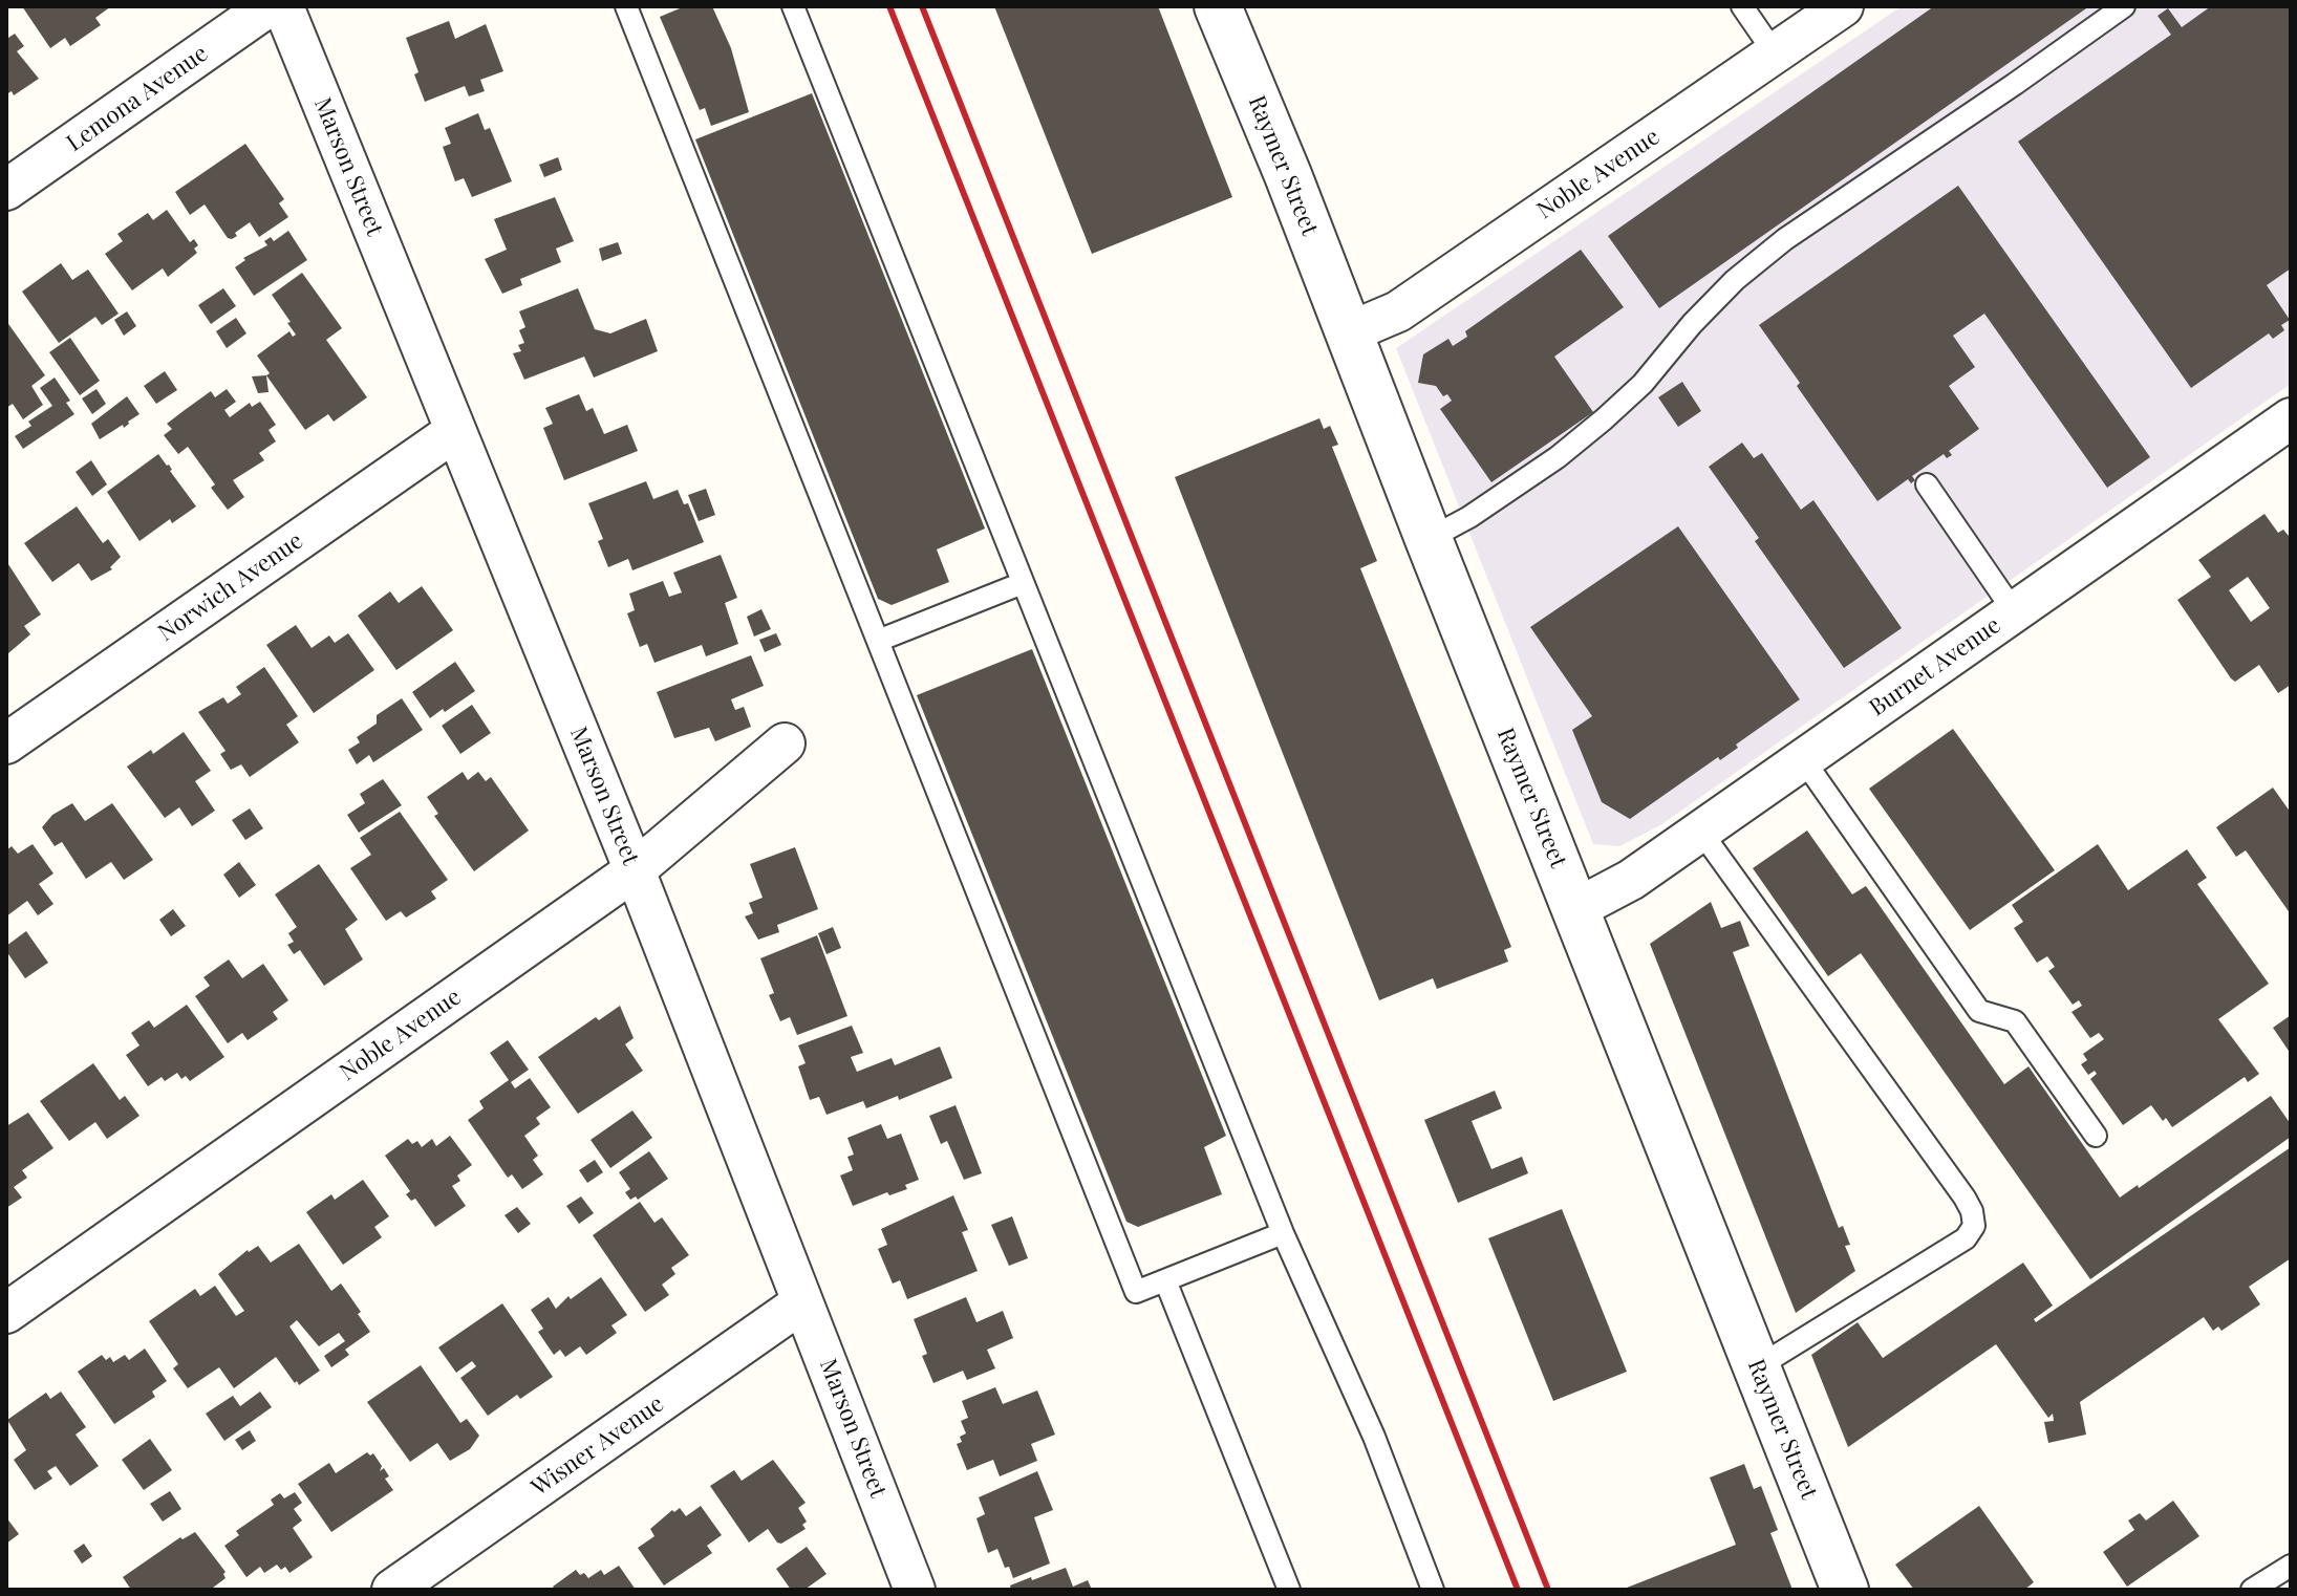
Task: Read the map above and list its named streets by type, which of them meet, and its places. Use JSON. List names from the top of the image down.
{
  "streets": {
    "street": [
      "Lemona Avenue",
      "Raymer Street",
      "Marson Street",
      "Noble Avenue",
      "Norwich Avenue",
      "Burnet Avenue",
      "Wisner Avenue"
    ]
  },
  "crossings": [
    ["Raymer Street", "Noble Avenue"],
    ["Raymer Street", "Burnet Avenue"],
    ["Marson Street", "Noble Avenue"],
    ["Marson Street", "Norwich Avenue"],
    ["Marson Street", "Wisner Avenue"]
  ]
}
